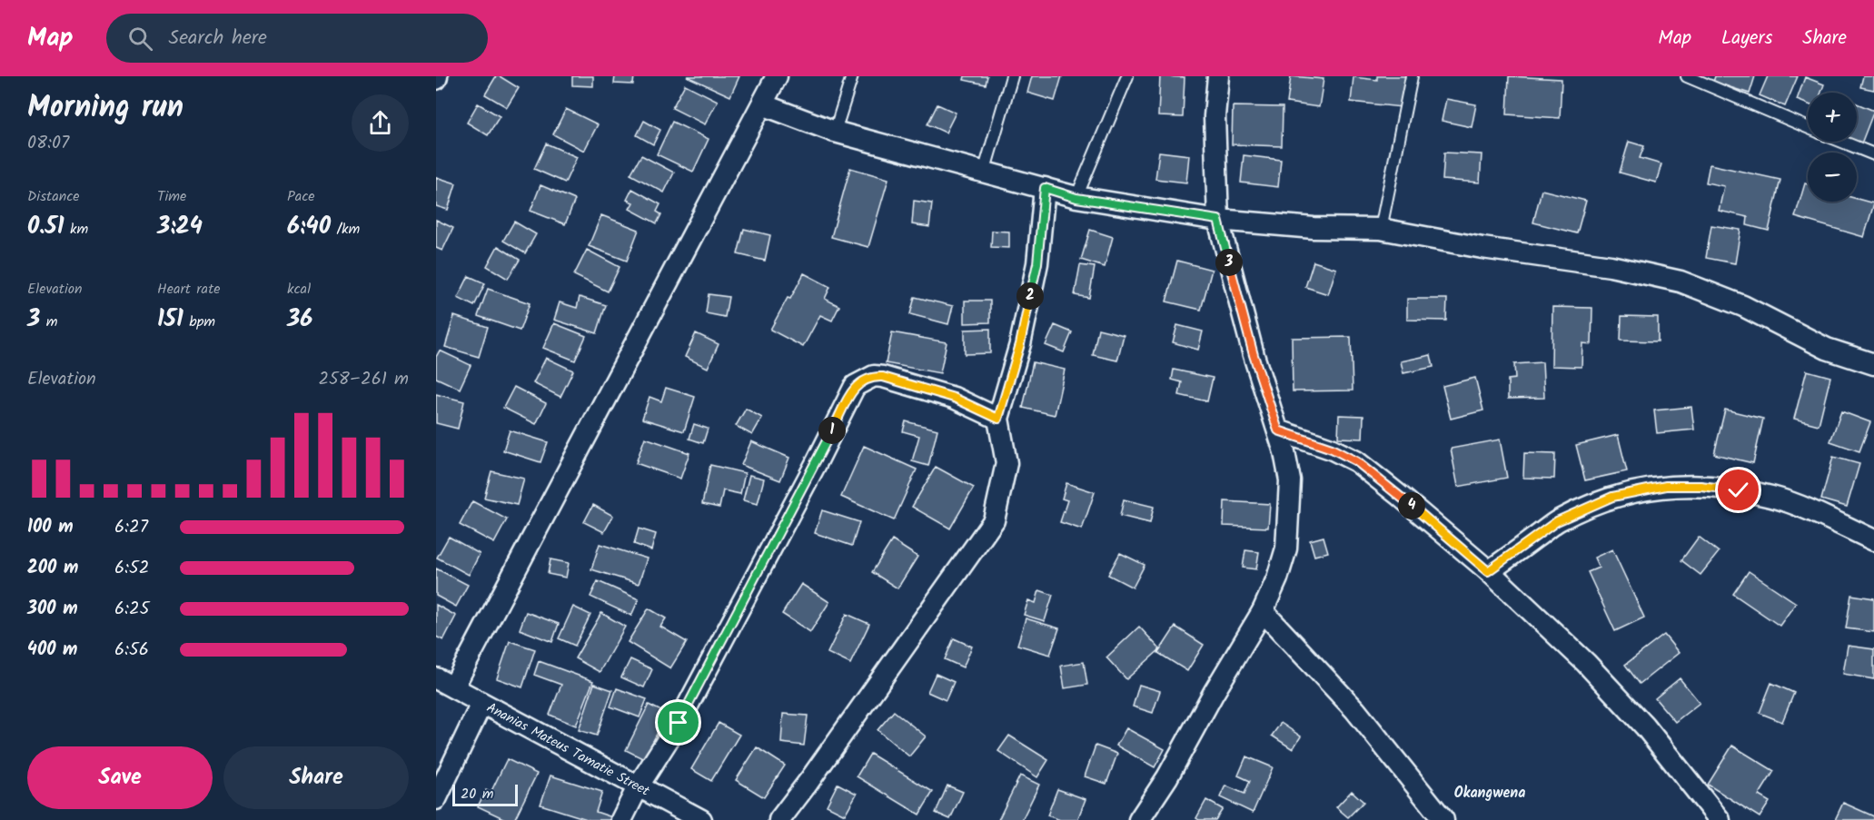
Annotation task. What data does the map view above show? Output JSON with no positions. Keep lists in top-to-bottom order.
{
  "streets": {
    "street": ["Ananias Mateus Tamatie Street"]
  },
  "districts": ["Okangwena"],
  "scale_bar": "20 m",
  "page": {
    "header": "Map",
    "search": "Search here",
    "nav": ["Map", "Layers", "Share"],
    "heading": ["Morning run", "08:07"],
    "map_buttons": ["+", "−"],
    "stats": [
      ["Distance", "0.51 km"],
      ["Time", "3:24"],
      ["Pace", "6:40 /km"],
      ["Elevation", "3 m"],
      ["Heart rate", "151 bpm"],
      ["kcal", "36"]
    ],
    "pins": [
      "3",
      "2",
      "1",
      "4"
    ],
    "chart": ["Elevation", "258–261 m"],
    "list": [
      {
        "name": "100 m",
        "note": "6:27"
      },
      {
        "name": "200 m",
        "note": "6:52"
      },
      {
        "name": "300 m",
        "note": "6:25"
      },
      {
        "name": "400 m",
        "note": "6:56"
      }
    ],
    "buttons": ["Save", "Share"],
    "scale": "20 m"
  }
}
